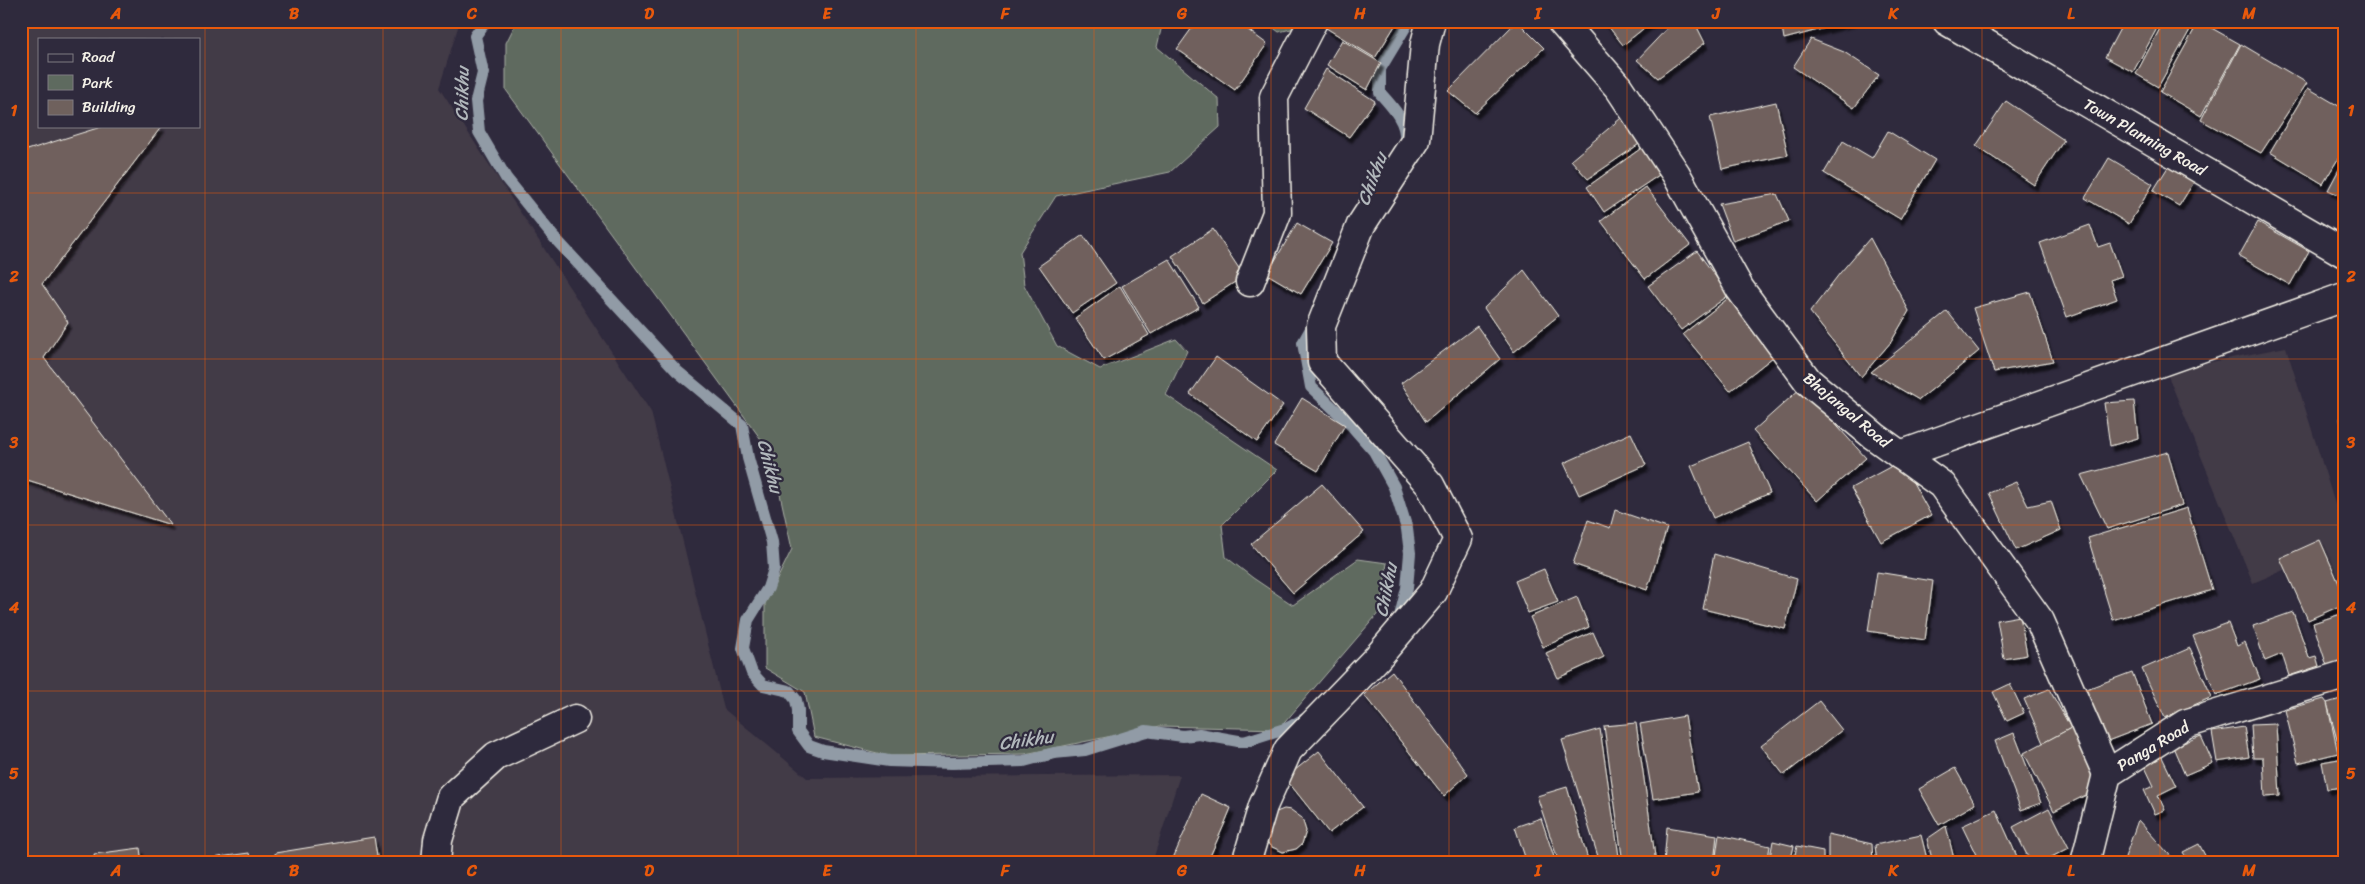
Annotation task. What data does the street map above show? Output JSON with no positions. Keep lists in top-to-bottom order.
{
  "streets": {
    "street": ["Town Planning Road", "Bhajangal Road", "Panga Road"]
  },
  "crossings": [
    ["Bhajangal Road", "Panga Road"]
  ],
  "water": ["Chikhu"],
  "legend": ["Road", "Park", "Building"],
  "grid": {
    "columns": [
      "A",
      "B",
      "C",
      "D",
      "E",
      "F",
      "G",
      "H",
      "I",
      "J",
      "K",
      "L",
      "M"
    ],
    "rows": [
      "1",
      "2",
      "3",
      "4",
      "5"
    ]
  }
}
